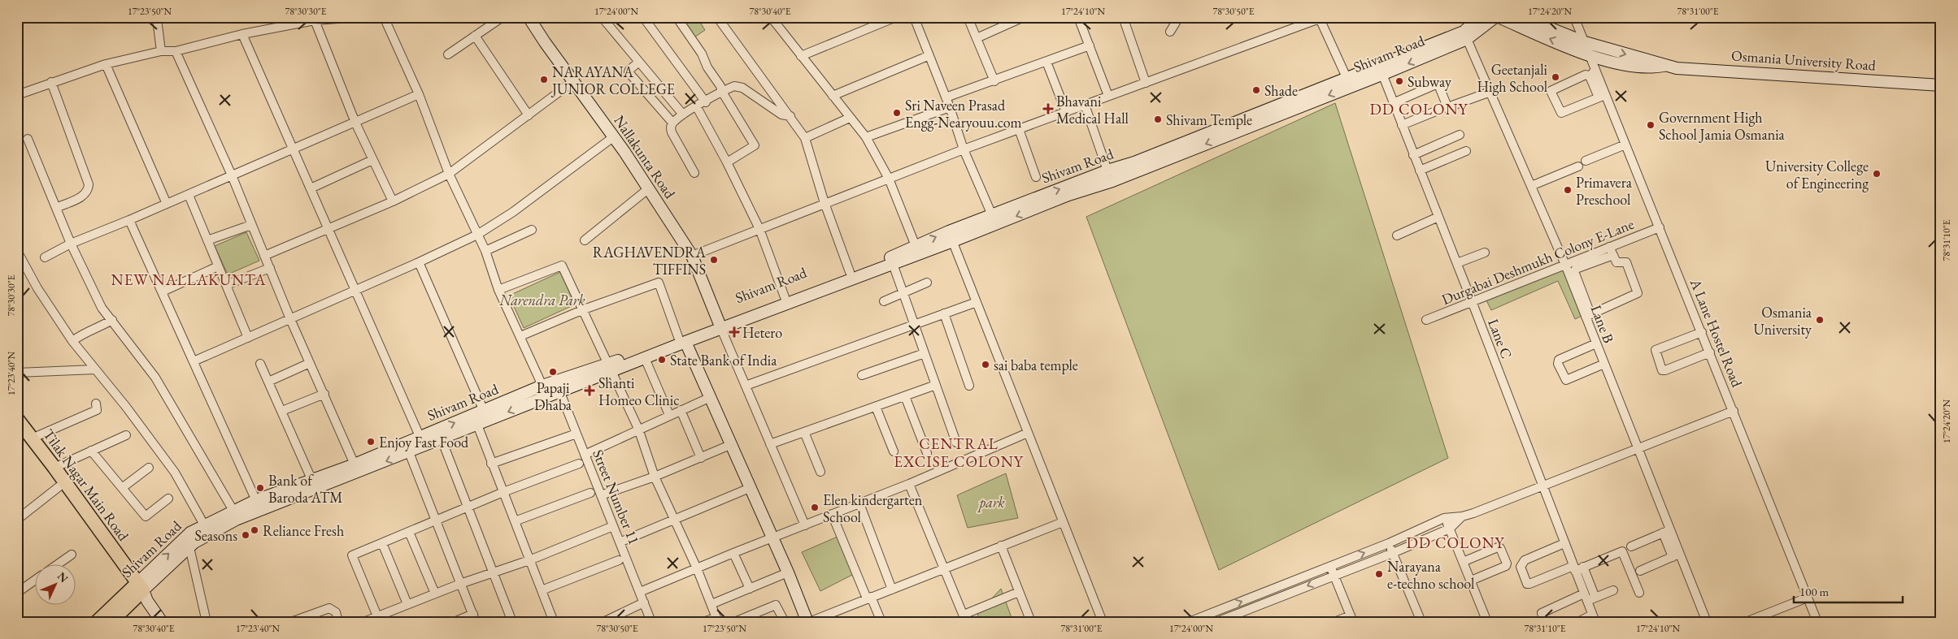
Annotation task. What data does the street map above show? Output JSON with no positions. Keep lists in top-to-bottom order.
{
  "streets": {
    "main road": [
      "Shivam Road",
      "Osmania University Road",
      "Nallakunta Road",
      "Tilak Nagar Main Road"
    ],
    "street": [
      "Durgabai Deshmukh Colony E-Lane",
      "Lane B",
      "A Lane Hostel Road",
      "Lane C",
      "Street Number 11"
    ]
  },
  "crossings": [
    ["Shivam Road", "Nallakunta Road"],
    ["Shivam Road", "Lane B"],
    ["Shivam Road", "Lane C"],
    ["Shivam Road", "Tilak Nagar Main Road"],
    ["Shivam Road", "Street Number 11"],
    ["Osmania University Road", "A Lane Hostel Road"],
    ["Durgabai Deshmukh Colony E-Lane", "Lane B"],
    ["Durgabai Deshmukh Colony E-Lane", "A Lane Hostel Road"],
    ["Durgabai Deshmukh Colony E-Lane", "Lane C"]
  ],
  "districts": [
    "DD COLONY",
    "NEW NALLAKUNTA",
    "CENTRAL EXCISE COLONY",
    "DD COLONY"
  ],
  "parks": ["Narendra Park", "park"],
  "places": {
    "other": [
      "Geetanjali High School",
      "NARAYANA JUNIOR COLLEGE",
      "Subway",
      "Shade",
      "Sri Naveen Prasad Engg-Nearyouu.com",
      "Shivam Temple",
      "Government High School Jamia Osmania",
      "University College of Engineering",
      "Primavera Preschool",
      "RAGHAVENDRA TIFFINS",
      "Osmania University",
      "State Bank of India",
      "sai baba temple",
      "Papaji Dhaba",
      "Enjoy Fast Food",
      "Bank of Baroda ATM",
      "Elen kindergarten School",
      "Reliance Fresh",
      "Seasons",
      "Narayana e-techno school"
    ],
    "health": ["Bhavani Medical Hall", "Hetero", "Shanti Homeo Clinic"]
  },
  "scale_bar": "100 m",
  "north": "top right",
  "coordinates": [
    "17°23'50\"N",
    "78°30'30\"E",
    "17°24'00\"N",
    "78°30'40\"E",
    "17°24'10\"N",
    "78°30'50\"E",
    "17°24'20\"N",
    "78°31'00\"E",
    "78°31'10\"E",
    "17°23'40\"N"
  ]
}
